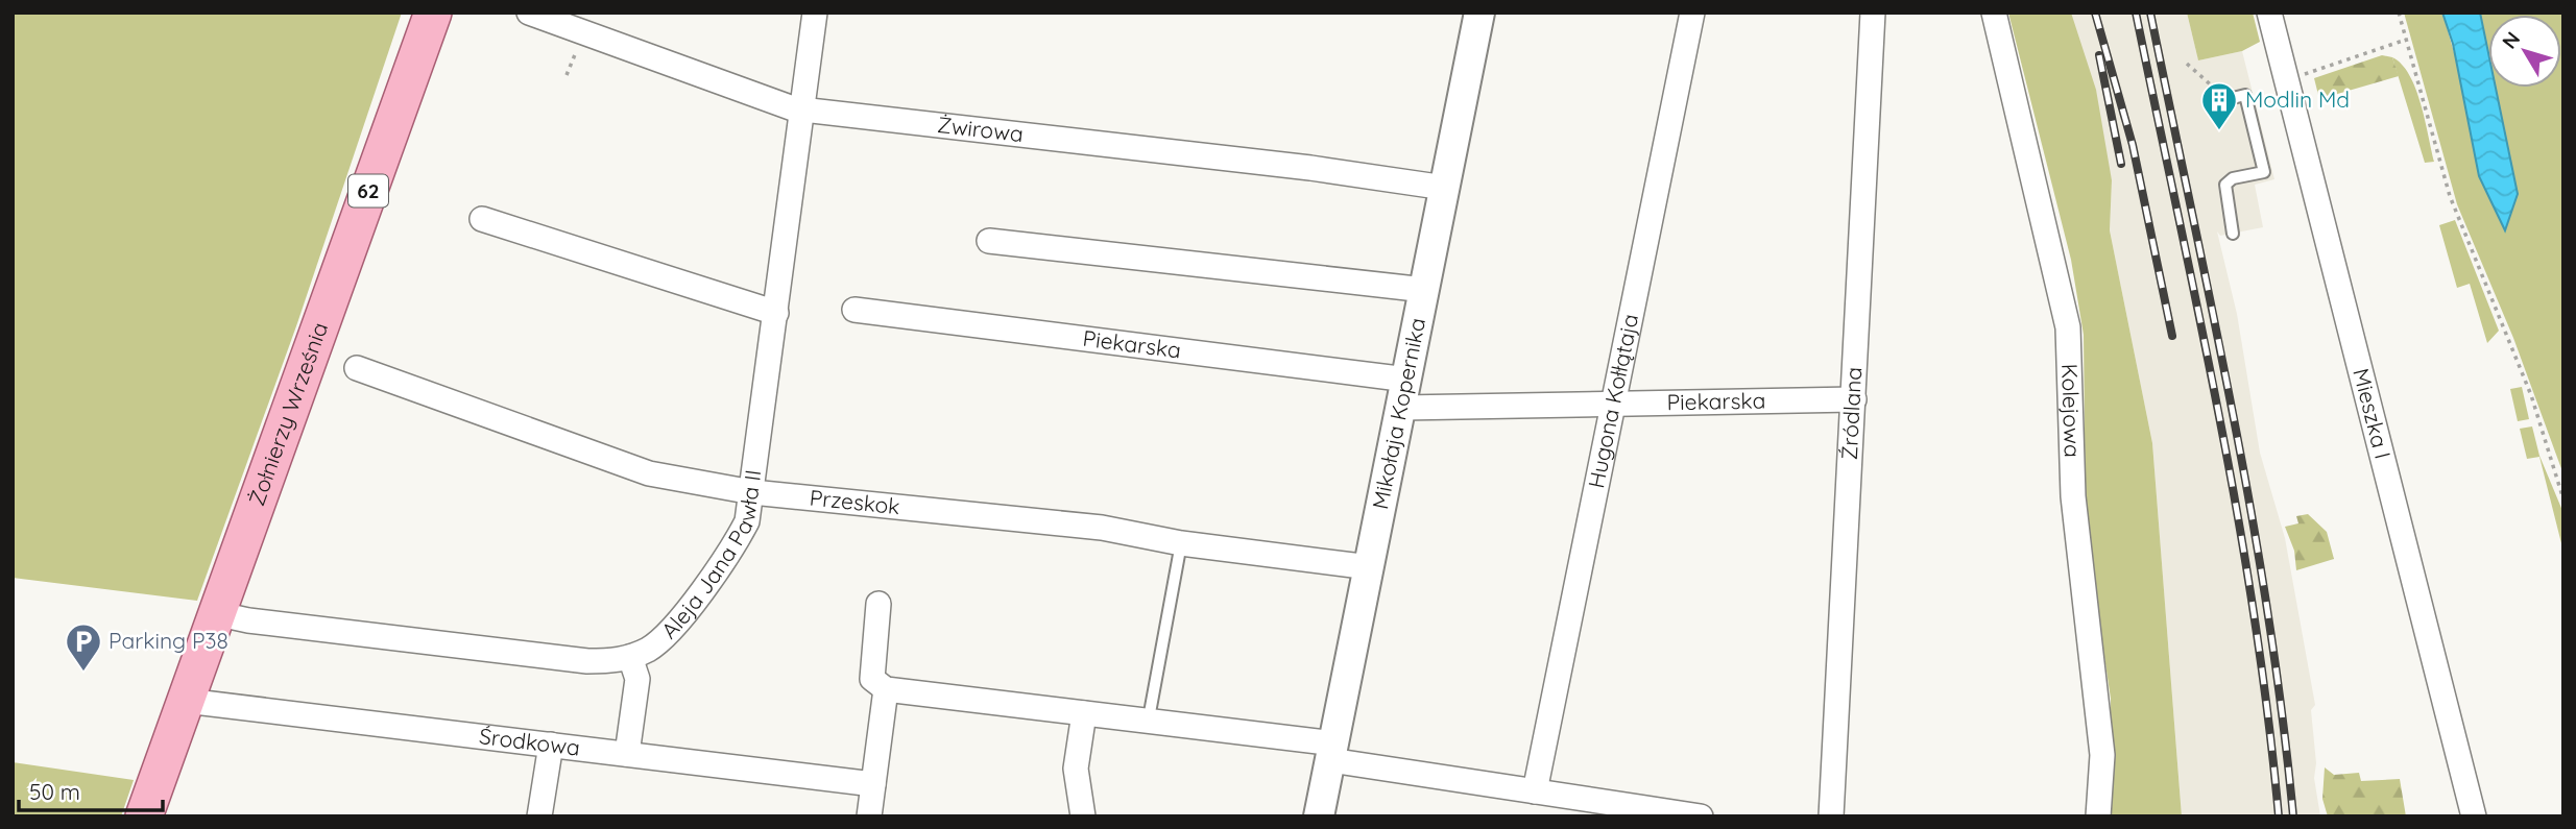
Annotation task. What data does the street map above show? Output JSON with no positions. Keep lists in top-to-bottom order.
{
  "streets": {
    "main road": ["62", "Żołnierzy Września"],
    "street": [
      "Żwirowa",
      "Piekarska",
      "Hugona Kołłątaja",
      "Kolejowa",
      "Mieszka I",
      "Mikołaja Kopernika",
      "Źródlana",
      "Przeskok",
      "Aleja Jana Pawła II",
      "Środkowa"
    ]
  },
  "crossings": [
    ["Żwirowa", "Mikołaja Kopernika"],
    ["Żwirowa", "Aleja Jana Pawła II"],
    ["Piekarska", "Hugona Kołłątaja"],
    ["Piekarska", "Mikołaja Kopernika"],
    ["Piekarska", "Źródlana"],
    ["Żołnierzy Września", "Aleja Jana Pawła II"],
    ["Żołnierzy Września", "Środkowa"],
    ["Mikołaja Kopernika", "Przeskok"],
    ["Przeskok", "Aleja Jana Pawła II"]
  ],
  "places": {
    "building": ["Modlin Md"],
    "parking": ["Parking P38"]
  },
  "scale_bar": "50 m",
  "north": "top left"
}
